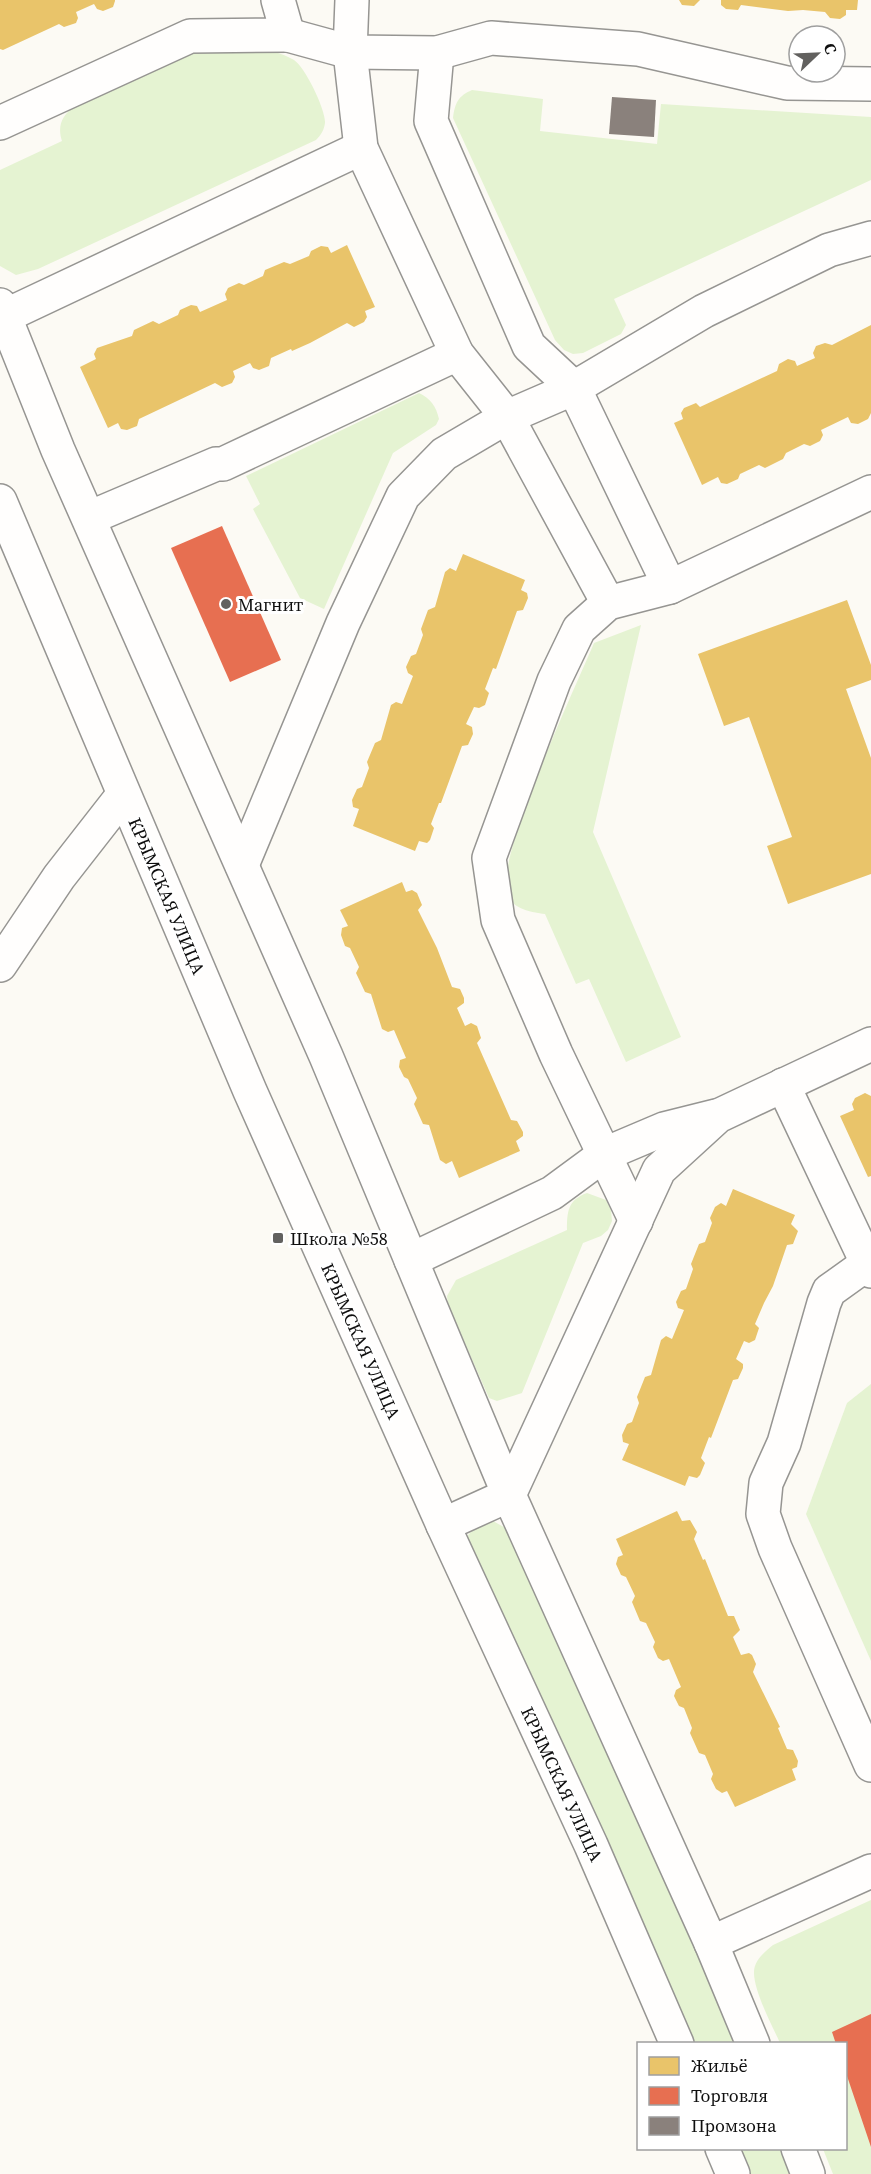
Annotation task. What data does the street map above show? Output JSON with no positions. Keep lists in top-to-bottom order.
{
  "streets": {
    "street": ["КРЫМСКАЯ УЛИЦА"]
  },
  "places": {
    "other": ["Магнит"],
    "transit": ["Школа №58"]
  },
  "legend": ["Жильё", "Торговля", "Промзона"],
  "north": "top right"
}
